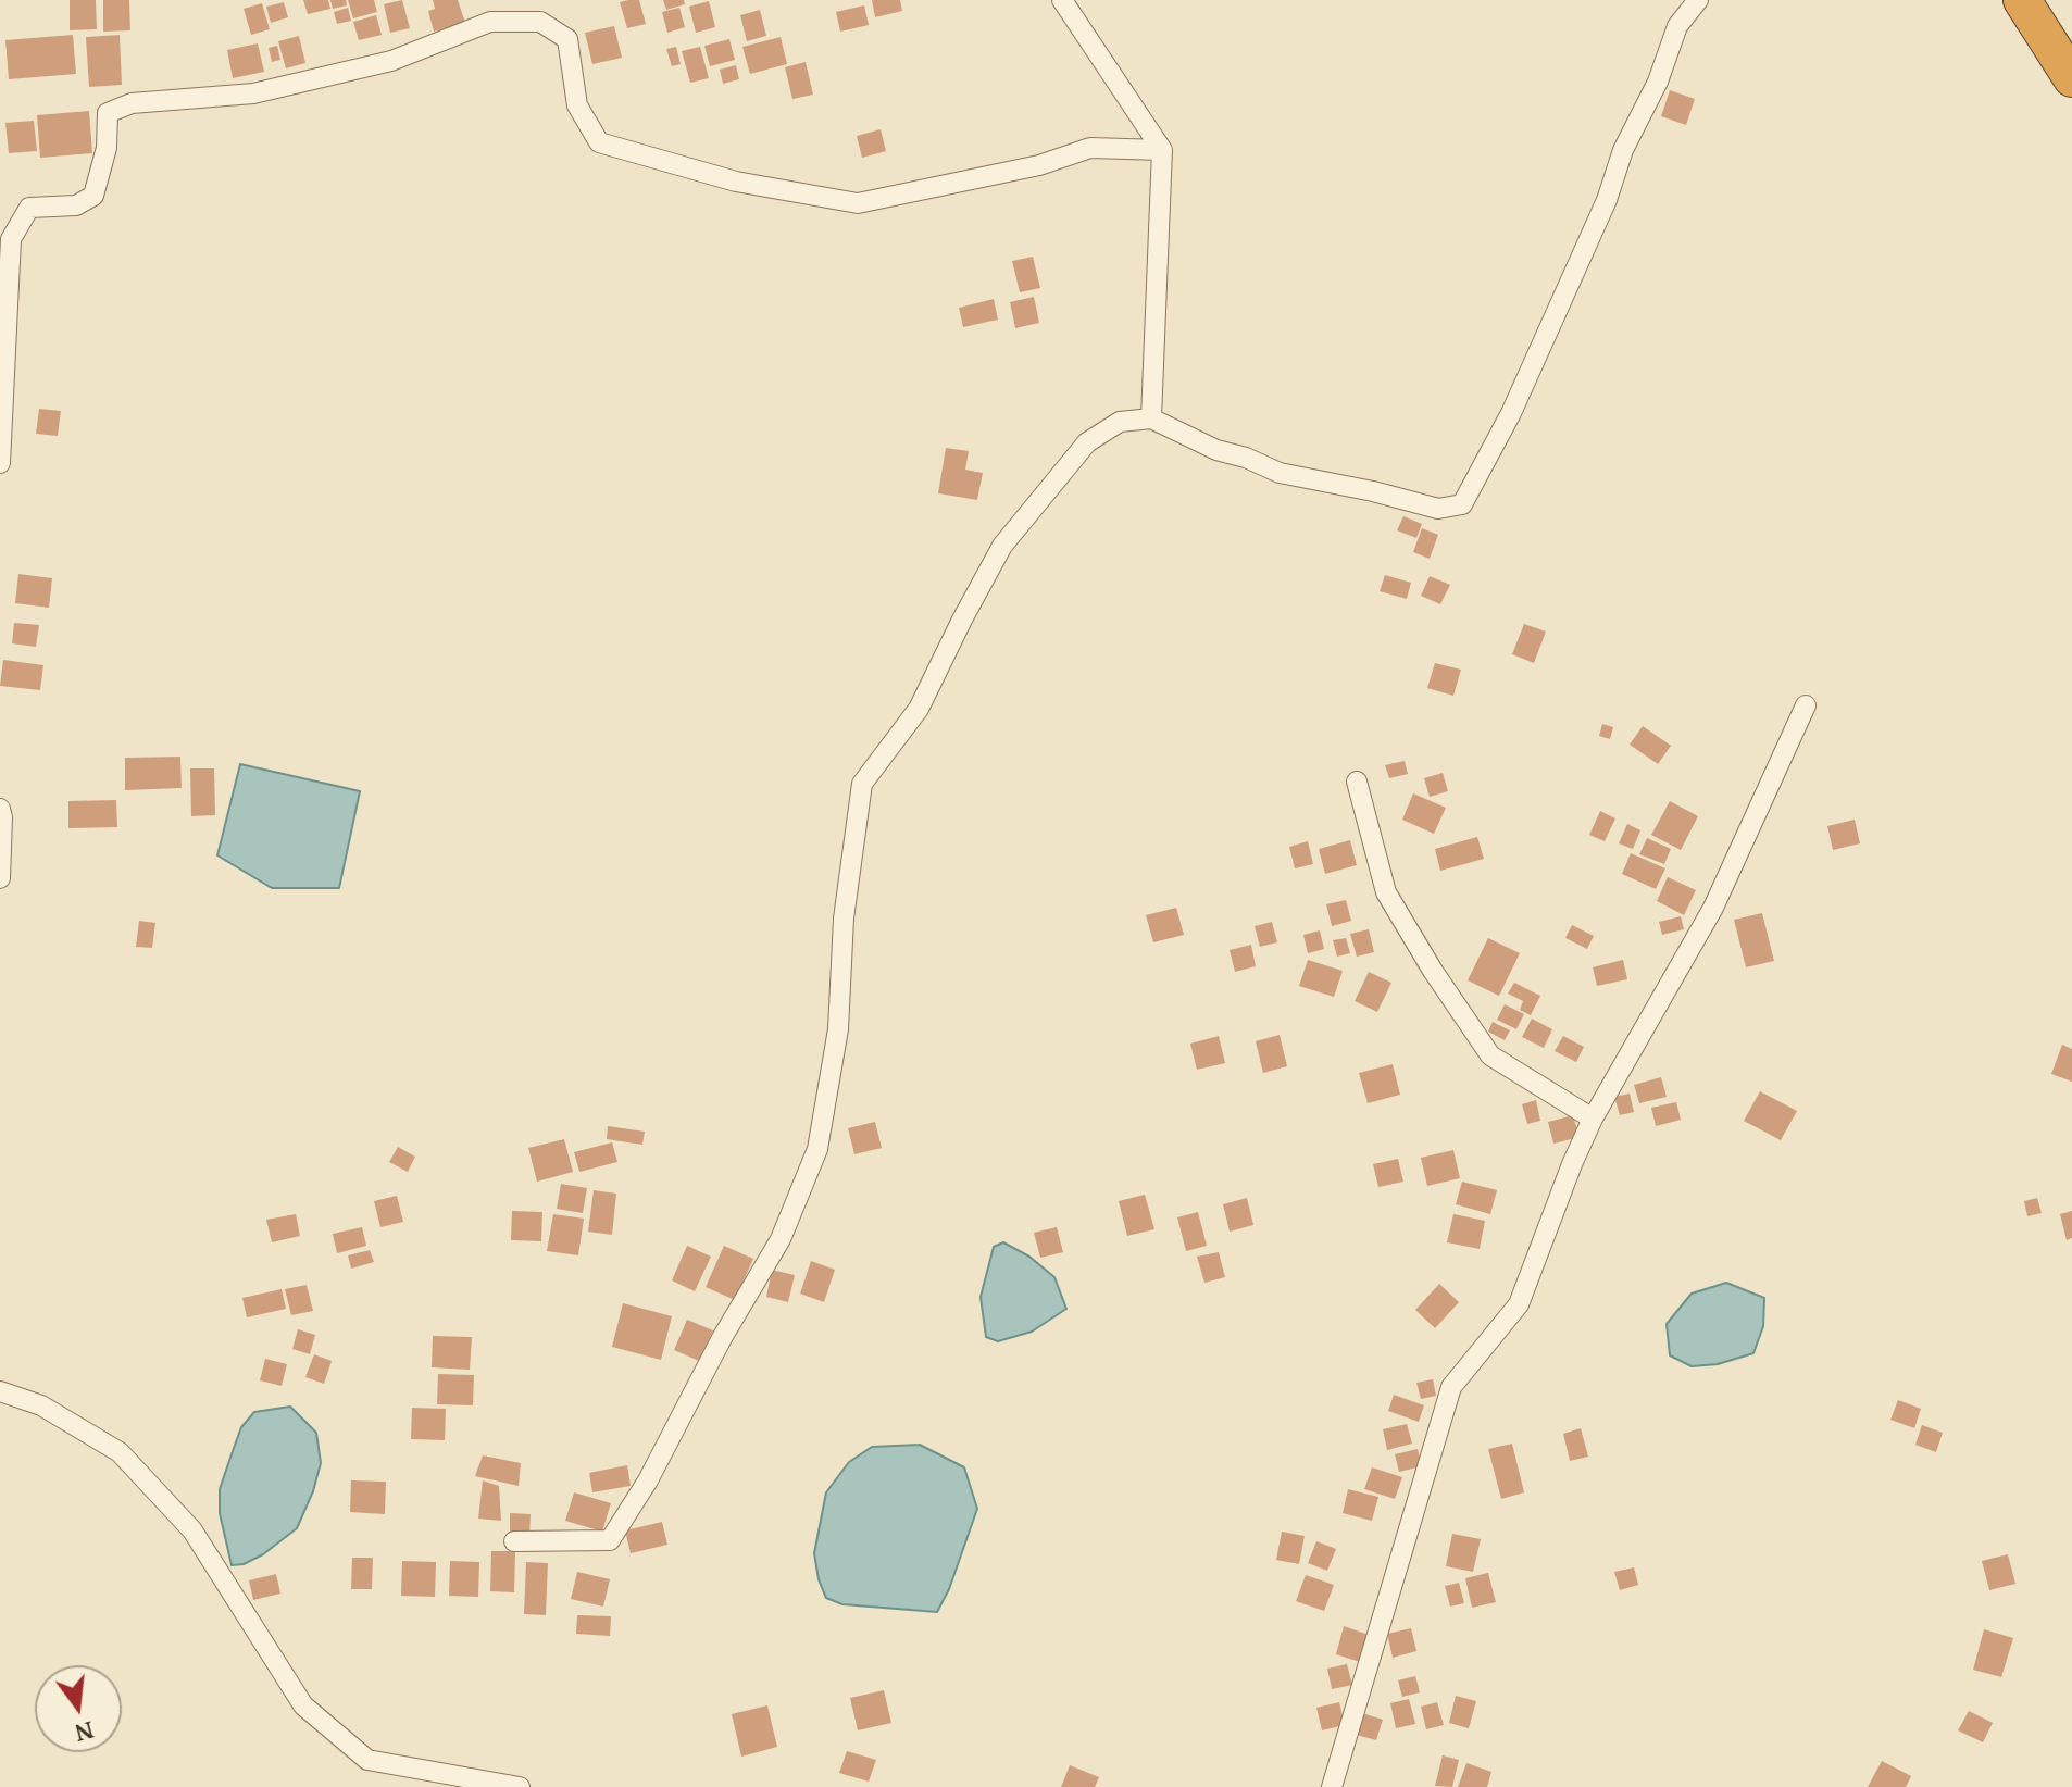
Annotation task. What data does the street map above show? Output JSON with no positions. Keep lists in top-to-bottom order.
{
  "north": "bottom"
}
